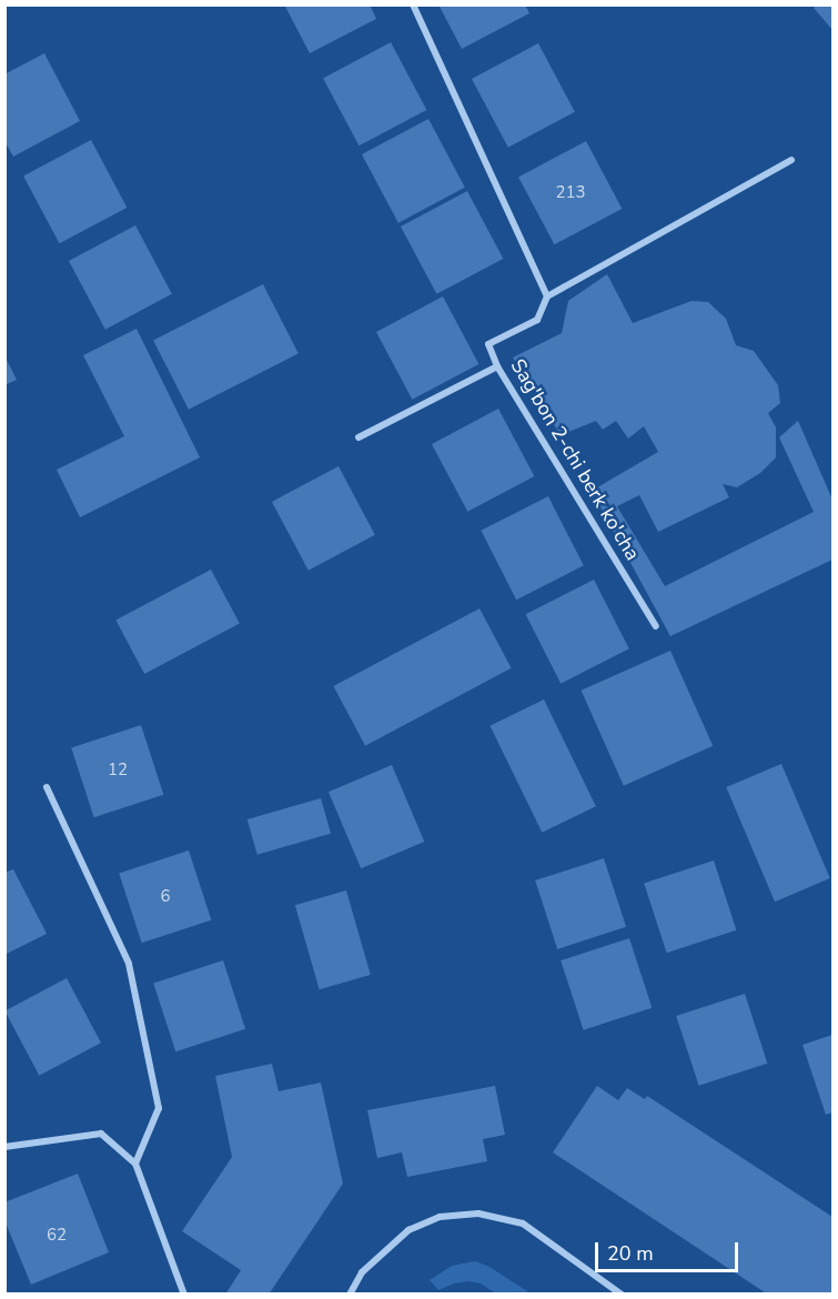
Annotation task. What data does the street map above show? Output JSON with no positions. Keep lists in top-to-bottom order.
{
  "streets": {
    "street": ["Sag'bon 2-chi berk ko'cha"]
  },
  "house_numbers": [
    "213",
    "12",
    "6",
    "62"
  ],
  "scale_bar": "20 m"
}
